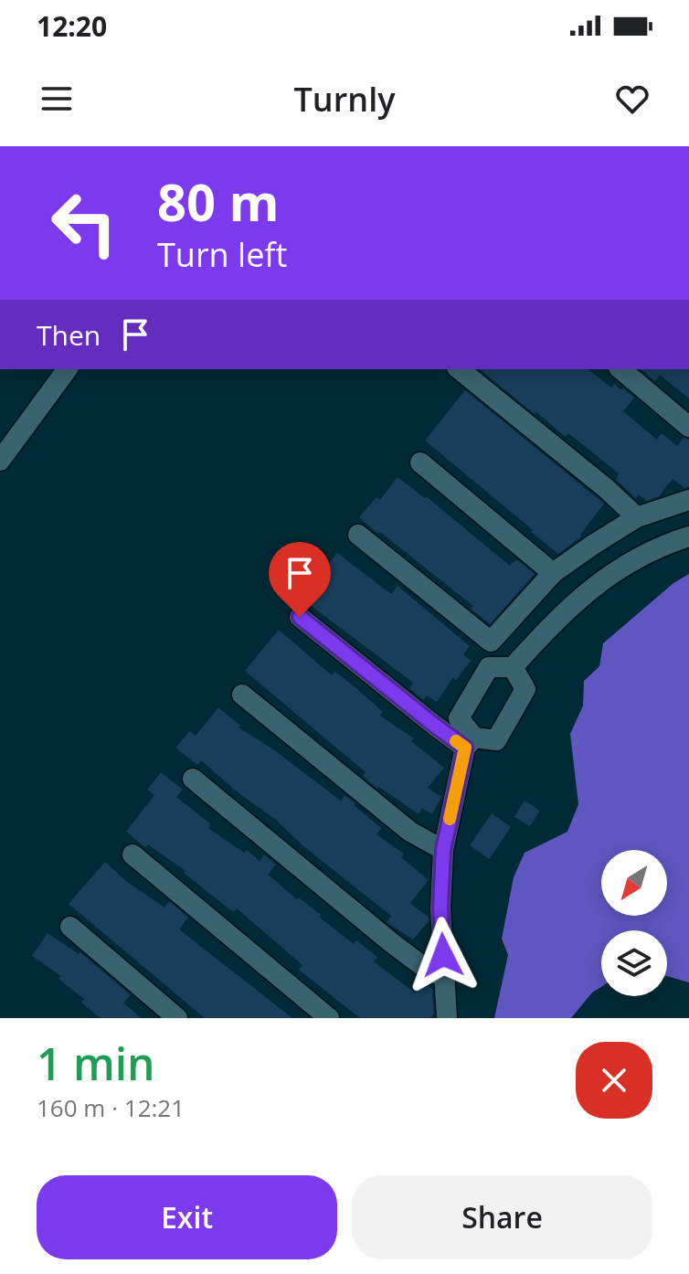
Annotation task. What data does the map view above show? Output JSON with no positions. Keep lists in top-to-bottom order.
{
  "north": "bottom left",
  "page": {
    "status": "12:20",
    "header": "Turnly",
    "turn": ["80 m", "Turn left"],
    "then": "Then",
    "heading": ["1 min", "160 m · 12:21"],
    "buttons": ["Exit", "Share"]
  }
}
